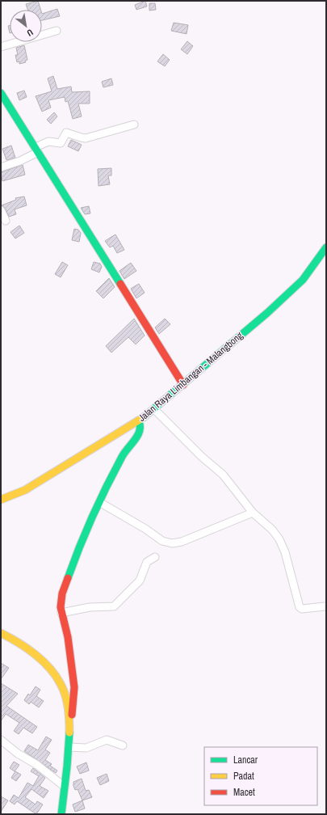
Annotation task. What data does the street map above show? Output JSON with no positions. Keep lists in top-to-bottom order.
{
  "streets": {
    "main road": ["Jalan Raya Limbangan - Malangbong"]
  },
  "legend": ["Lancar", "Padat", "Macet"],
  "north": "bottom right"
}
